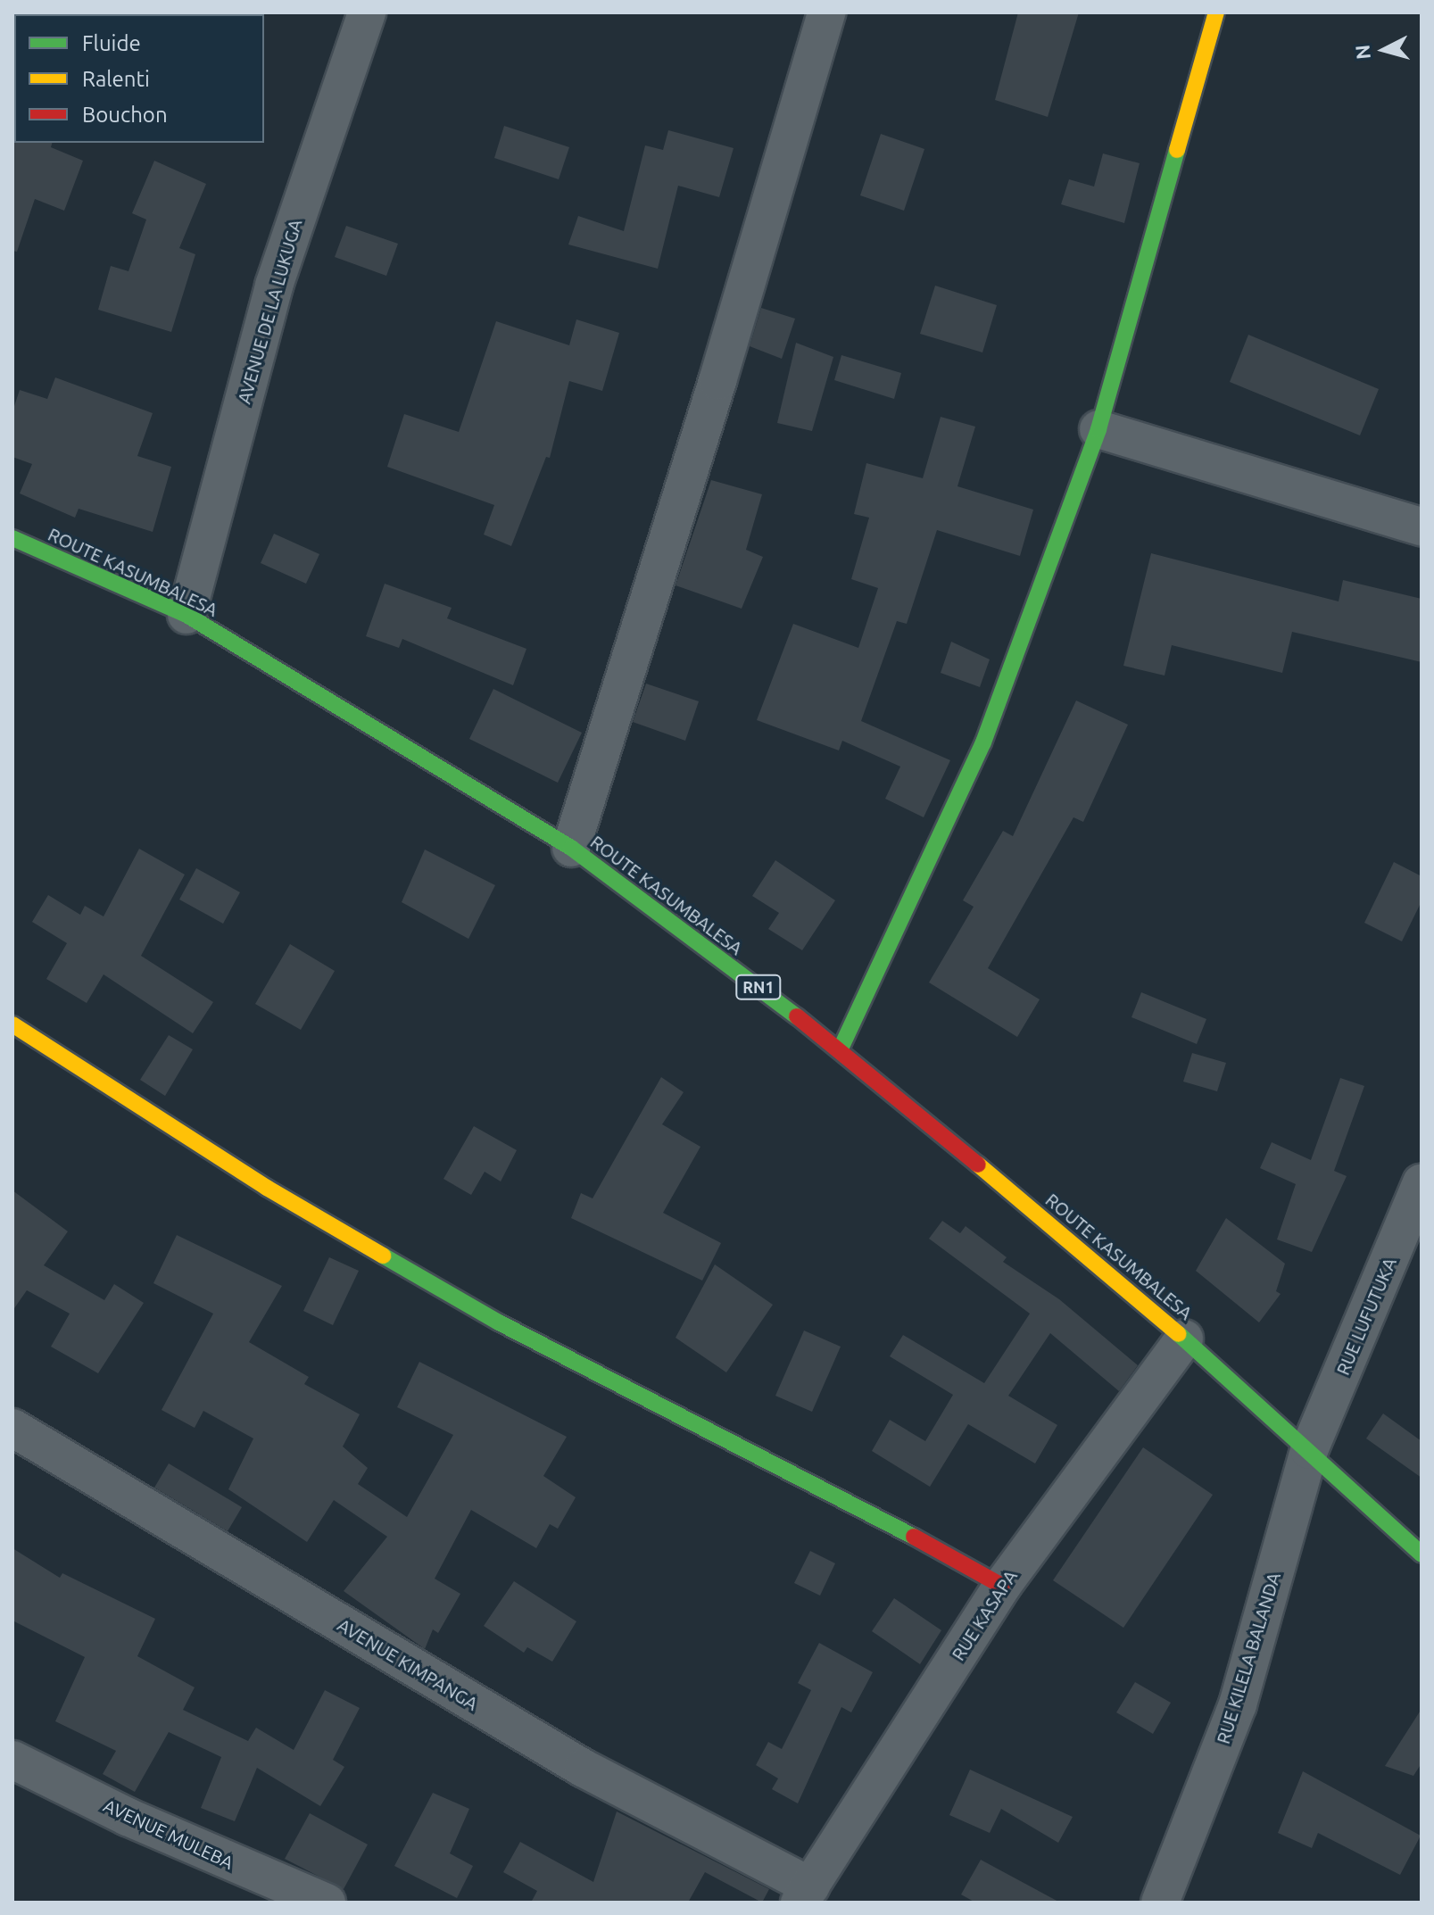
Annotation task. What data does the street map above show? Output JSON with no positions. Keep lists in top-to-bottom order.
{
  "streets": {
    "main road": ["ROUTE KASUMBALESA", "RN1"],
    "street": [
      "AVENUE DE LA LUKUGA",
      "RUE LUFUTUKA",
      "RUE KASAPA",
      "RUE KILELA BALANDA",
      "AVENUE KIMPANGA",
      "AVENUE MULEBA"
    ]
  },
  "crossings": [
    ["AVENUE DE LA LUKUGA", "ROUTE KASUMBALESA"],
    ["ROUTE KASUMBALESA", "RUE LUFUTUKA"],
    ["ROUTE KASUMBALESA", "RUE KASAPA"],
    ["ROUTE KASUMBALESA", "RUE KILELA BALANDA"],
    ["RUE LUFUTUKA", "RUE KILELA BALANDA"],
    ["RUE KASAPA", "AVENUE KIMPANGA"]
  ],
  "legend": ["Fluide", "Ralenti", "Bouchon"],
  "north": "left"
}
